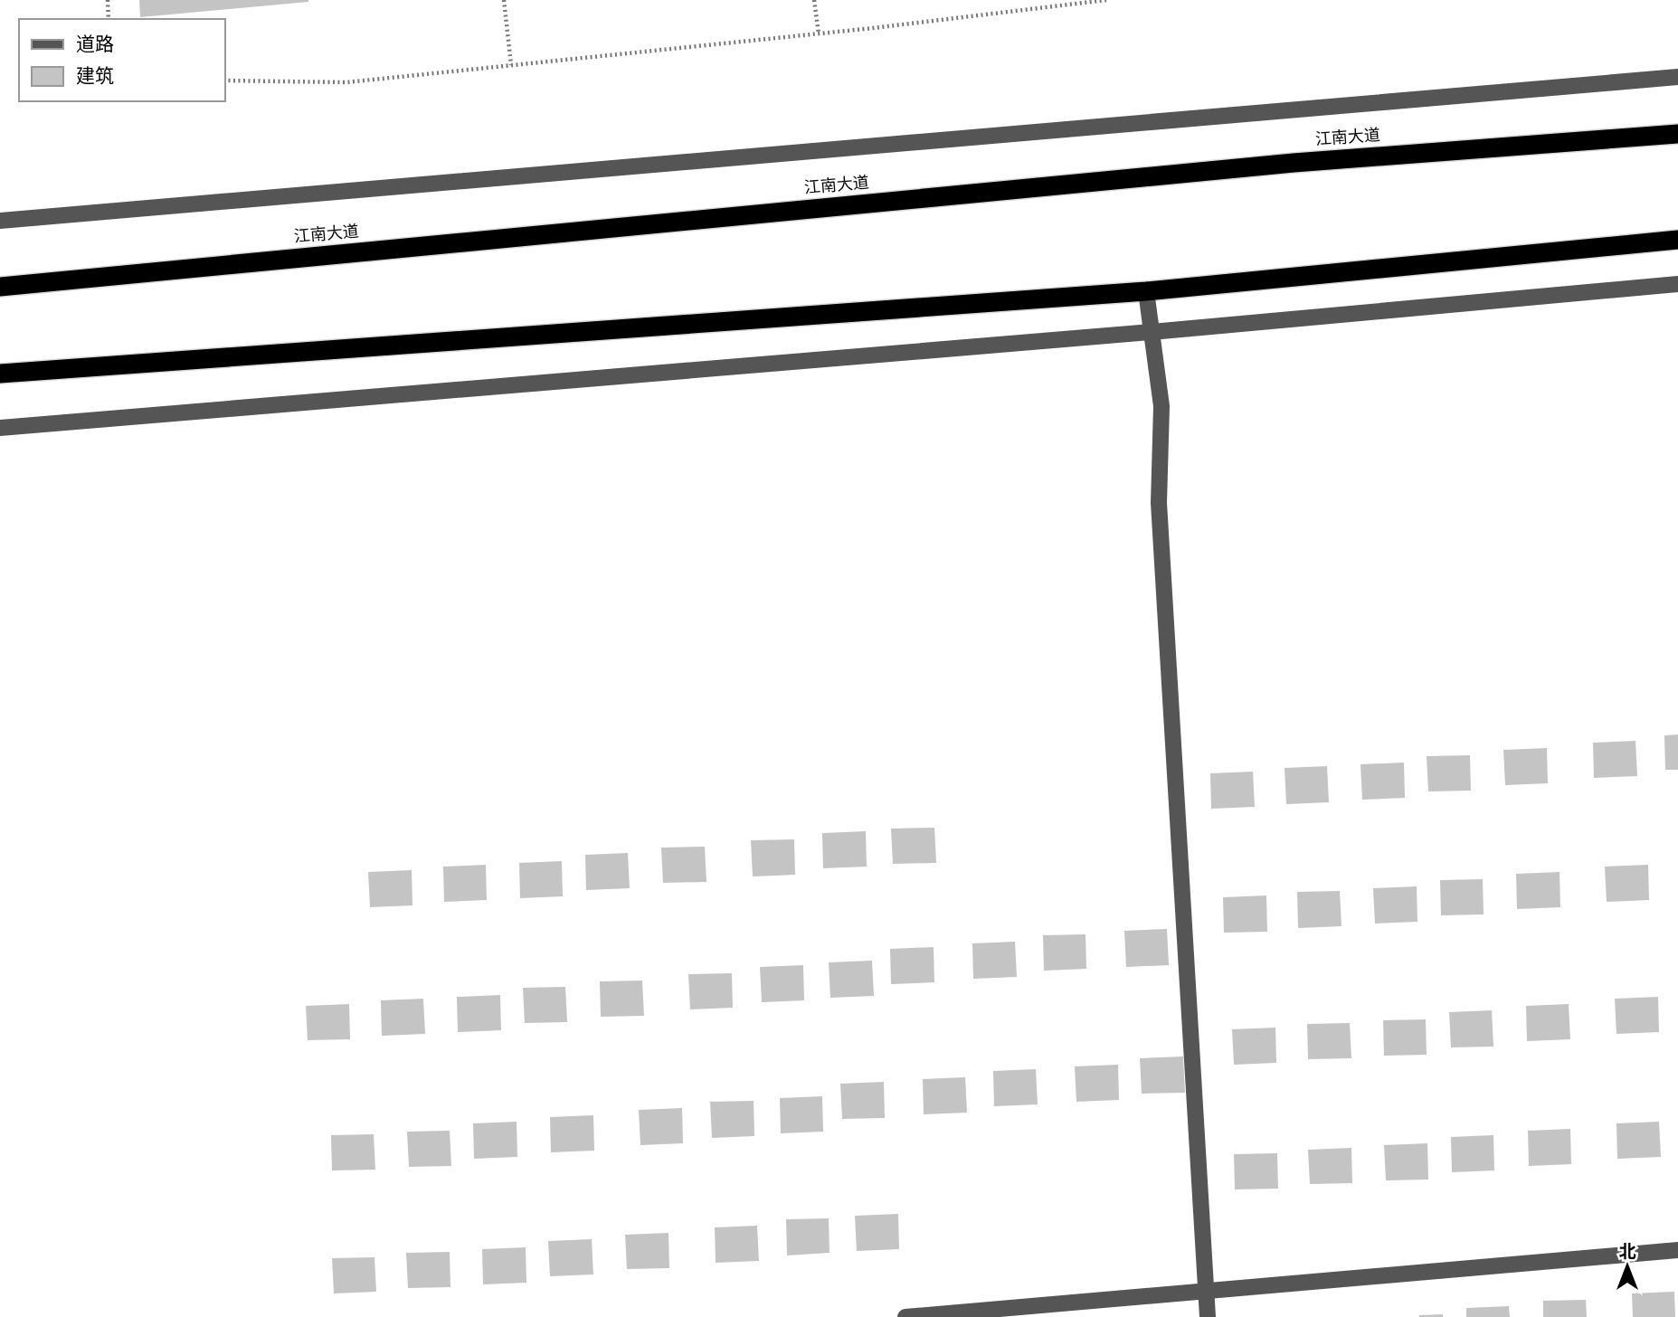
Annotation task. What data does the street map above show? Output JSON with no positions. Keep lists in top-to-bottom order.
{
  "streets": {
    "highway": ["江南大道"]
  },
  "legend": ["道路", "建筑"],
  "north": "top"
}
